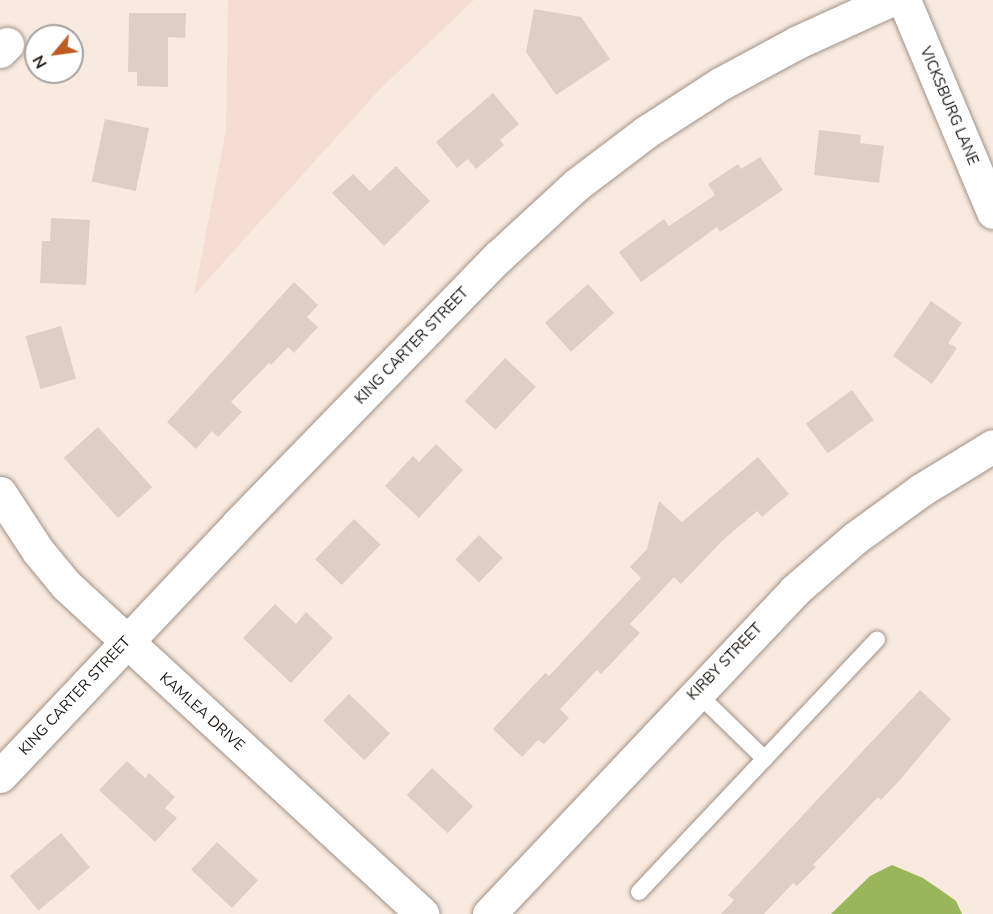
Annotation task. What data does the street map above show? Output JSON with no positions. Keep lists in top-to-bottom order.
{
  "streets": {
    "street": [
      "VICKSBURG LANE",
      "KING CARTER STREET",
      "KIRBY STREET",
      "KAMLEA DRIVE"
    ]
  },
  "crossings": [
    ["KING CARTER STREET", "KAMLEA DRIVE"]
  ],
  "north": "bottom left"
}
